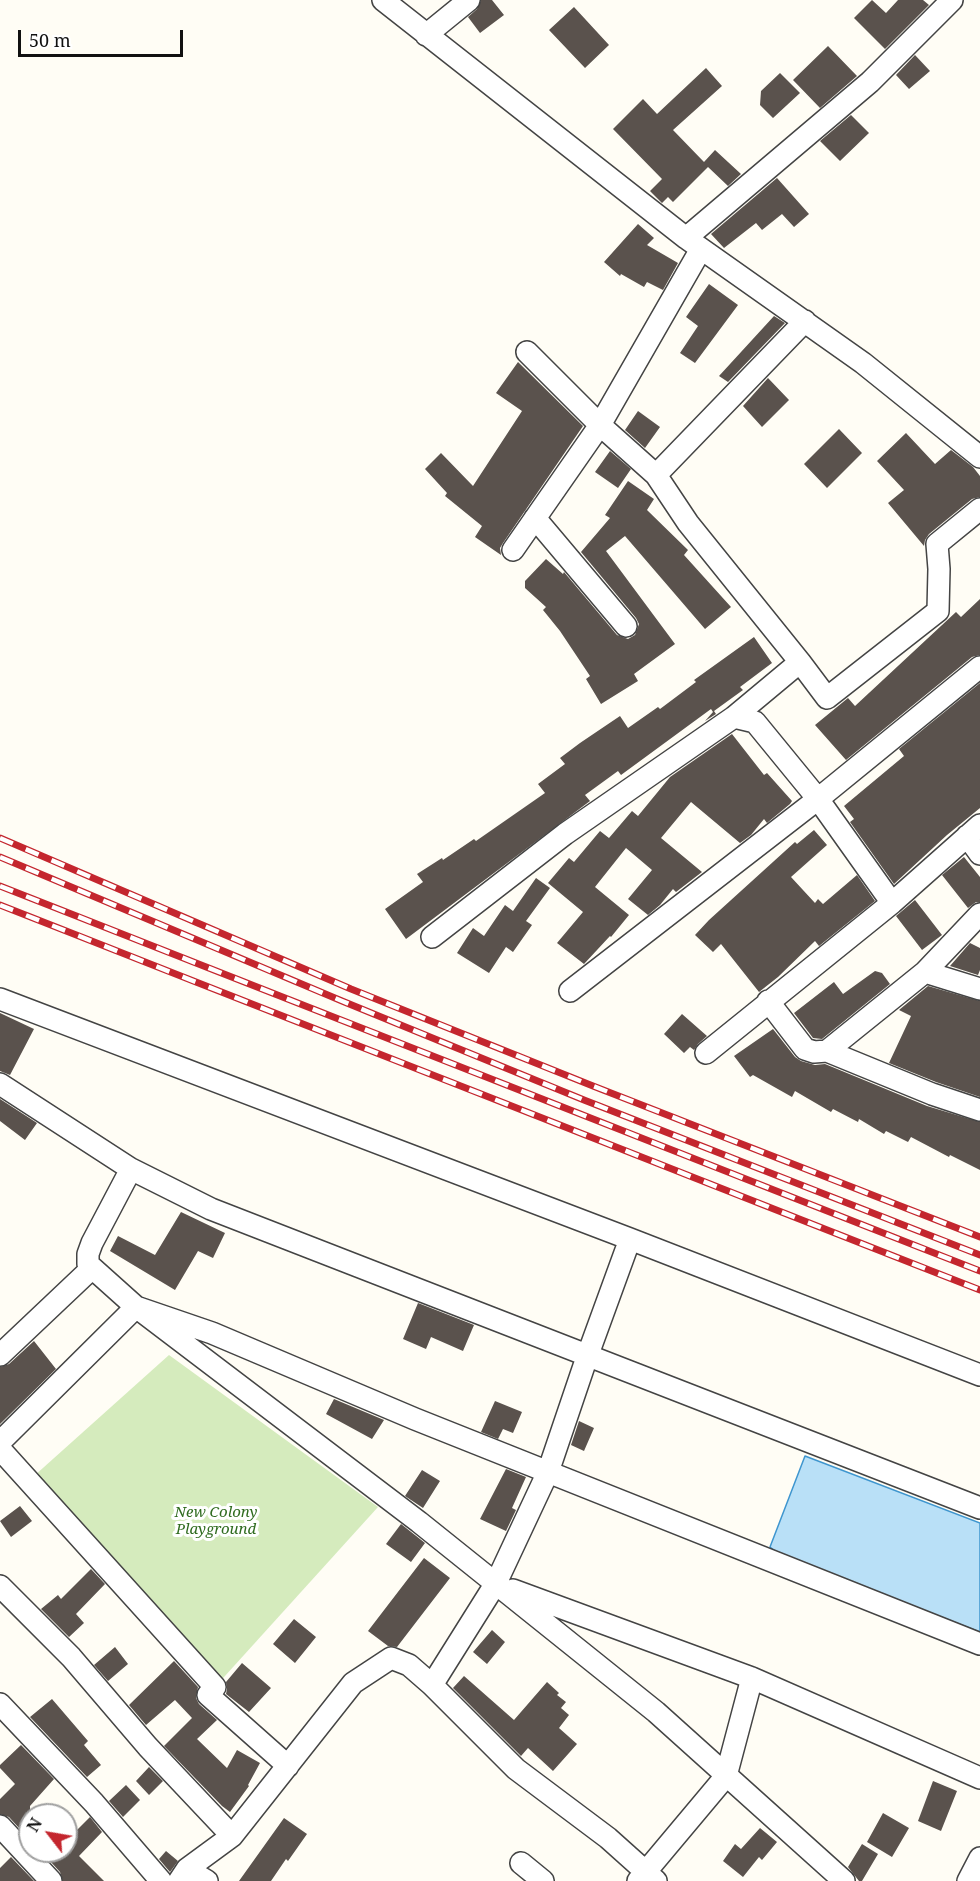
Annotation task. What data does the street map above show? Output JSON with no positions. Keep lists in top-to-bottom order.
{
  "parks": ["New Colony Playground"],
  "scale_bar": "50 m",
  "north": "top left"
}
